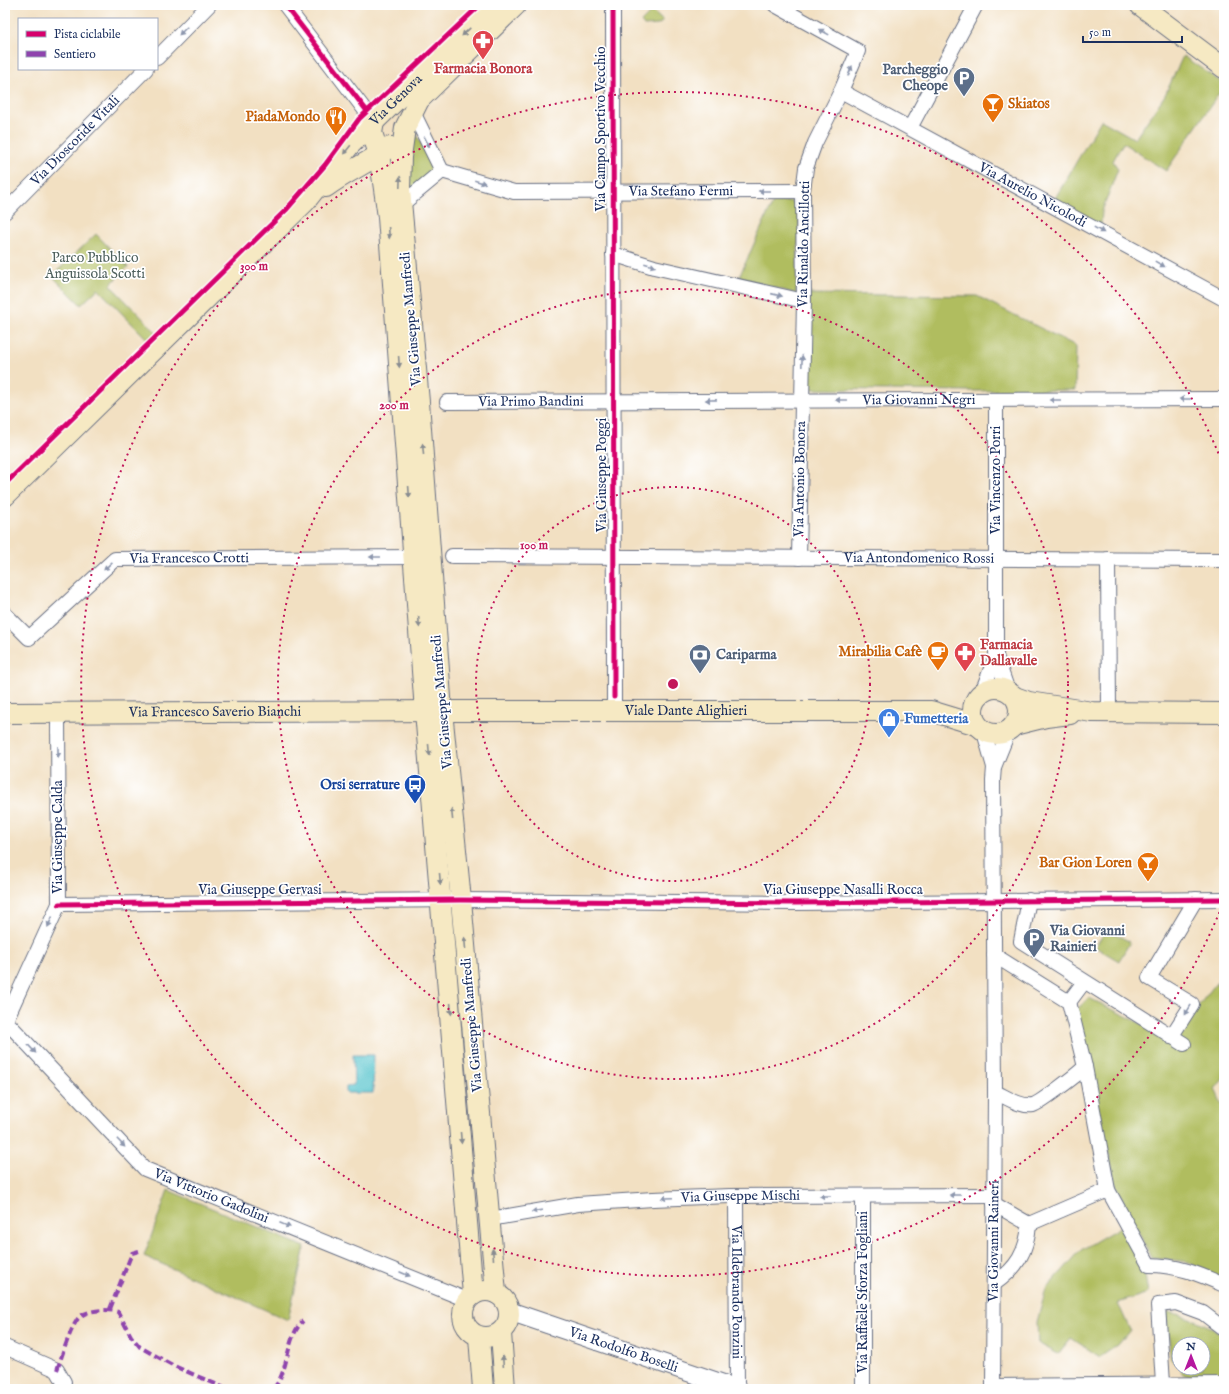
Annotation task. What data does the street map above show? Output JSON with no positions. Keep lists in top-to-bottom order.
{
  "streets": {
    "main road": [
      "Via Genova",
      "Via Giuseppe Manfredi",
      "Via Francesco Saverio Bianchi",
      "Viale Dante Alighieri"
    ],
    "street": [
      "Via Campo Sportivo Vecchio",
      "Via Dioscoride Vitali",
      "Via Stefano Fermi",
      "Via Aurelio Nicolodi",
      "Via Rinaldo Ancillotti",
      "Via Giovanni Negri",
      "Via Primo Bandini",
      "Via Giuseppe Poggi",
      "Via Antonio Bonora",
      "Via Vincenzo Porri",
      "Via Francesco Crotti",
      "Via Antondomenico Rossi",
      "Via Giuseppe Calda",
      "Via Giuseppe Gervasi",
      "Via Giuseppe Nasalli Rocca",
      "Via Vittorio Gadolini",
      "Via Giuseppe Mischi",
      "Via Giovanni Raineri",
      "Via Ildebrando Ponzini",
      "Via Raffaele Sforza Fogliani",
      "Via Rodolfo Boselli"
    ]
  },
  "crossings": [
    ["Via Genova", "Via Giuseppe Manfredi"],
    ["Via Campo Sportivo Vecchio", "Via Stefano Fermi"],
    ["Via Campo Sportivo Vecchio", "Via Giuseppe Poggi"],
    ["Via Stefano Fermi", "Via Rinaldo Ancillotti"],
    ["Via Aurelio Nicolodi", "Via Rinaldo Ancillotti"],
    ["Via Rinaldo Ancillotti", "Via Giovanni Negri"],
    ["Via Rinaldo Ancillotti", "Via Antonio Bonora"],
    ["Via Giuseppe Manfredi", "Via Francesco Crotti"],
    ["Via Giuseppe Manfredi", "Via Francesco Saverio Bianchi"],
    ["Via Giuseppe Manfredi", "Viale Dante Alighieri"],
    ["Via Giuseppe Manfredi", "Via Giuseppe Gervasi"],
    ["Via Giuseppe Manfredi", "Via Giuseppe Nasalli Rocca"],
    ["Via Giuseppe Manfredi", "Via Vittorio Gadolini"],
    ["Via Giuseppe Manfredi", "Via Giuseppe Mischi"],
    ["Via Giuseppe Manfredi", "Via Rodolfo Boselli"],
    ["Via Giovanni Negri", "Via Primo Bandini"],
    ["Via Giovanni Negri", "Via Giuseppe Poggi"],
    ["Via Giovanni Negri", "Via Antonio Bonora"],
    ["Via Giovanni Negri", "Via Vincenzo Porri"],
    ["Via Primo Bandini", "Via Giuseppe Poggi"],
    ["Via Giuseppe Poggi", "Via Antondomenico Rossi"],
    ["Via Giuseppe Poggi", "Viale Dante Alighieri"],
    ["Via Antonio Bonora", "Via Antondomenico Rossi"],
    ["Via Vincenzo Porri", "Via Antondomenico Rossi"],
    ["Via Vincenzo Porri", "Viale Dante Alighieri"],
    ["Via Francesco Saverio Bianchi", "Viale Dante Alighieri"],
    ["Via Francesco Saverio Bianchi", "Via Giuseppe Calda"],
    ["Via Giuseppe Calda", "Via Giuseppe Gervasi"],
    ["Via Giuseppe Calda", "Via Vittorio Gadolini"],
    ["Via Giuseppe Gervasi", "Via Giuseppe Nasalli Rocca"],
    ["Via Giuseppe Nasalli Rocca", "Via Giovanni Raineri"],
    ["Via Vittorio Gadolini", "Via Rodolfo Boselli"],
    ["Via Giuseppe Mischi", "Via Giovanni Raineri"],
    ["Via Giuseppe Mischi", "Via Ildebrando Ponzini"],
    ["Via Giuseppe Mischi", "Via Raffaele Sforza Fogliani"],
    ["Via Ildebrando Ponzini", "Via Rodolfo Boselli"]
  ],
  "one_way": [
    "Via Aurelio Nicolodi",
    "Via Rinaldo Ancillotti",
    "Via Giovanni Negri",
    "Via Francesco Crotti",
    "Via Giuseppe Calda",
    "Via Vittorio Gadolini",
    "Via Giuseppe Mischi"
  ],
  "parks": ["Parco Pubblico Anguissola Scotti"],
  "places": {
    "pharmacy": ["Farmacia Bonora", "Farmacia Dallavalle"],
    "parking": ["Parcheggio Cheope", "Via Giovanni Rainieri"],
    "bar": ["Skiatos", "Bar Gion Loren"],
    "restaurant": ["PiadaMondo"],
    "cafe": ["Mirabilia Cafè"],
    "bank": ["Cariparma"],
    "shop": ["Fumetteria"],
    "bus stop": ["Orsi serrature"]
  },
  "legend": ["Pista ciclabile", "Sentiero"],
  "scale_bar": "50 m",
  "north": "top",
  "rings": ["300 m", "200 m", "100 m"]
}
